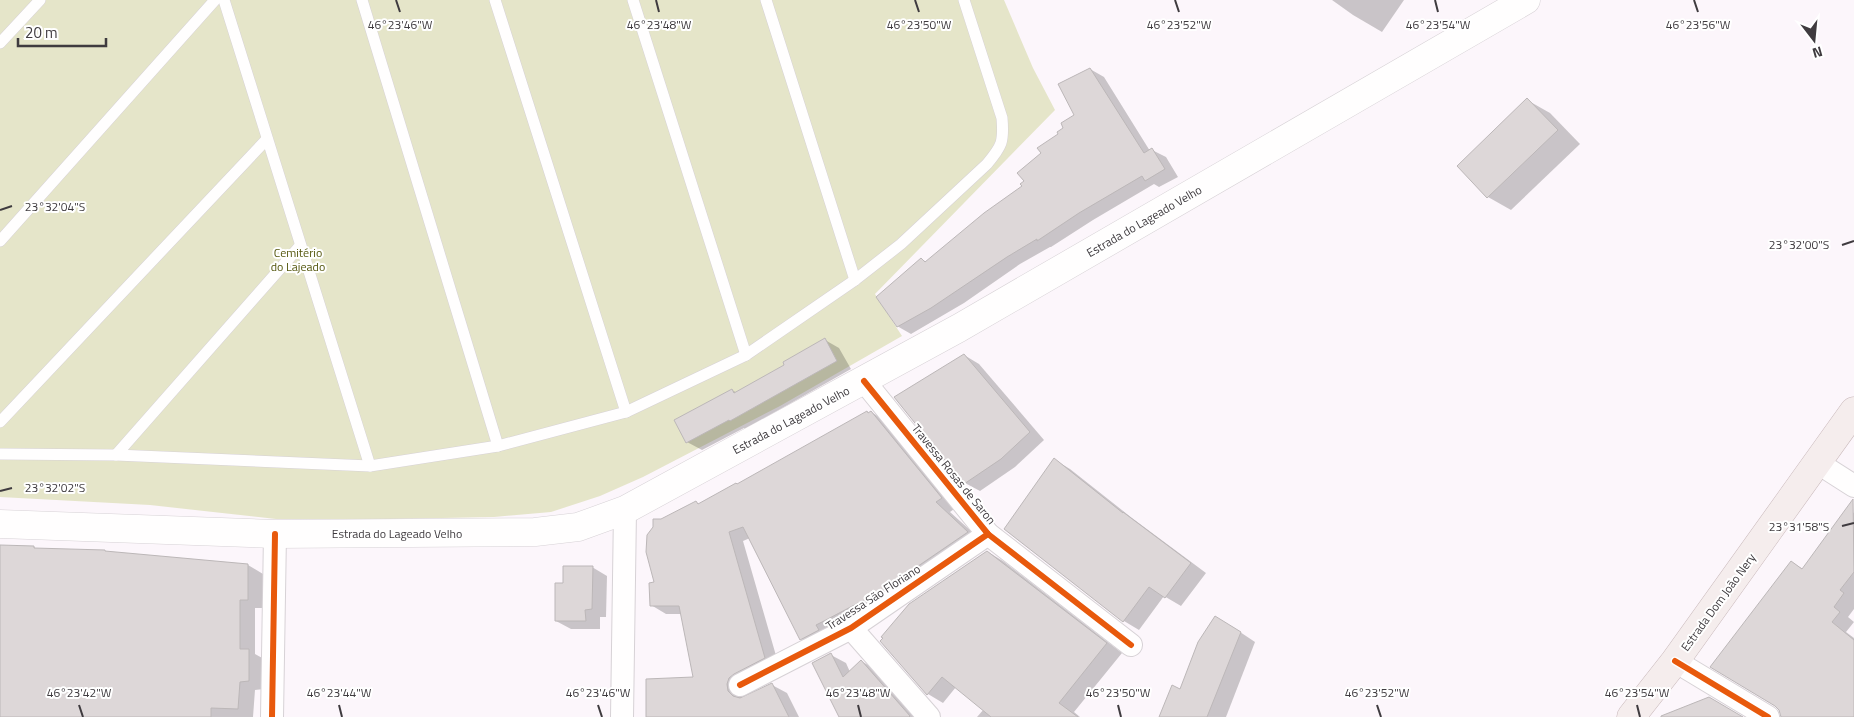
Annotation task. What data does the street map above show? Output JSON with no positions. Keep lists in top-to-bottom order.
{
  "streets": {
    "main road": ["Estrada do Lageado Velho", "Estrada Dom João Nery"],
    "street": ["Travessa Rosas de Saron", "Travessa São Floriano"]
  },
  "crossings": [
    ["Estrada do Lageado Velho", "Travessa Rosas de Saron"],
    ["Travessa Rosas de Saron", "Travessa São Floriano"]
  ],
  "parks": ["Cemitério do Lajeado"],
  "scale_bar": "20 m",
  "north": "bottom",
  "coordinates": [
    "46°23'46\"W",
    "46°23'48\"W",
    "46°23'50\"W",
    "46°23'52\"W",
    "46°23'54\"W",
    "46°23'56\"W",
    "23°32'04\"S",
    "23°32'00\"S",
    "23°32'02\"S",
    "23°31'58\"S",
    "46°23'42\"W",
    "46°23'44\"W"
  ]
}
